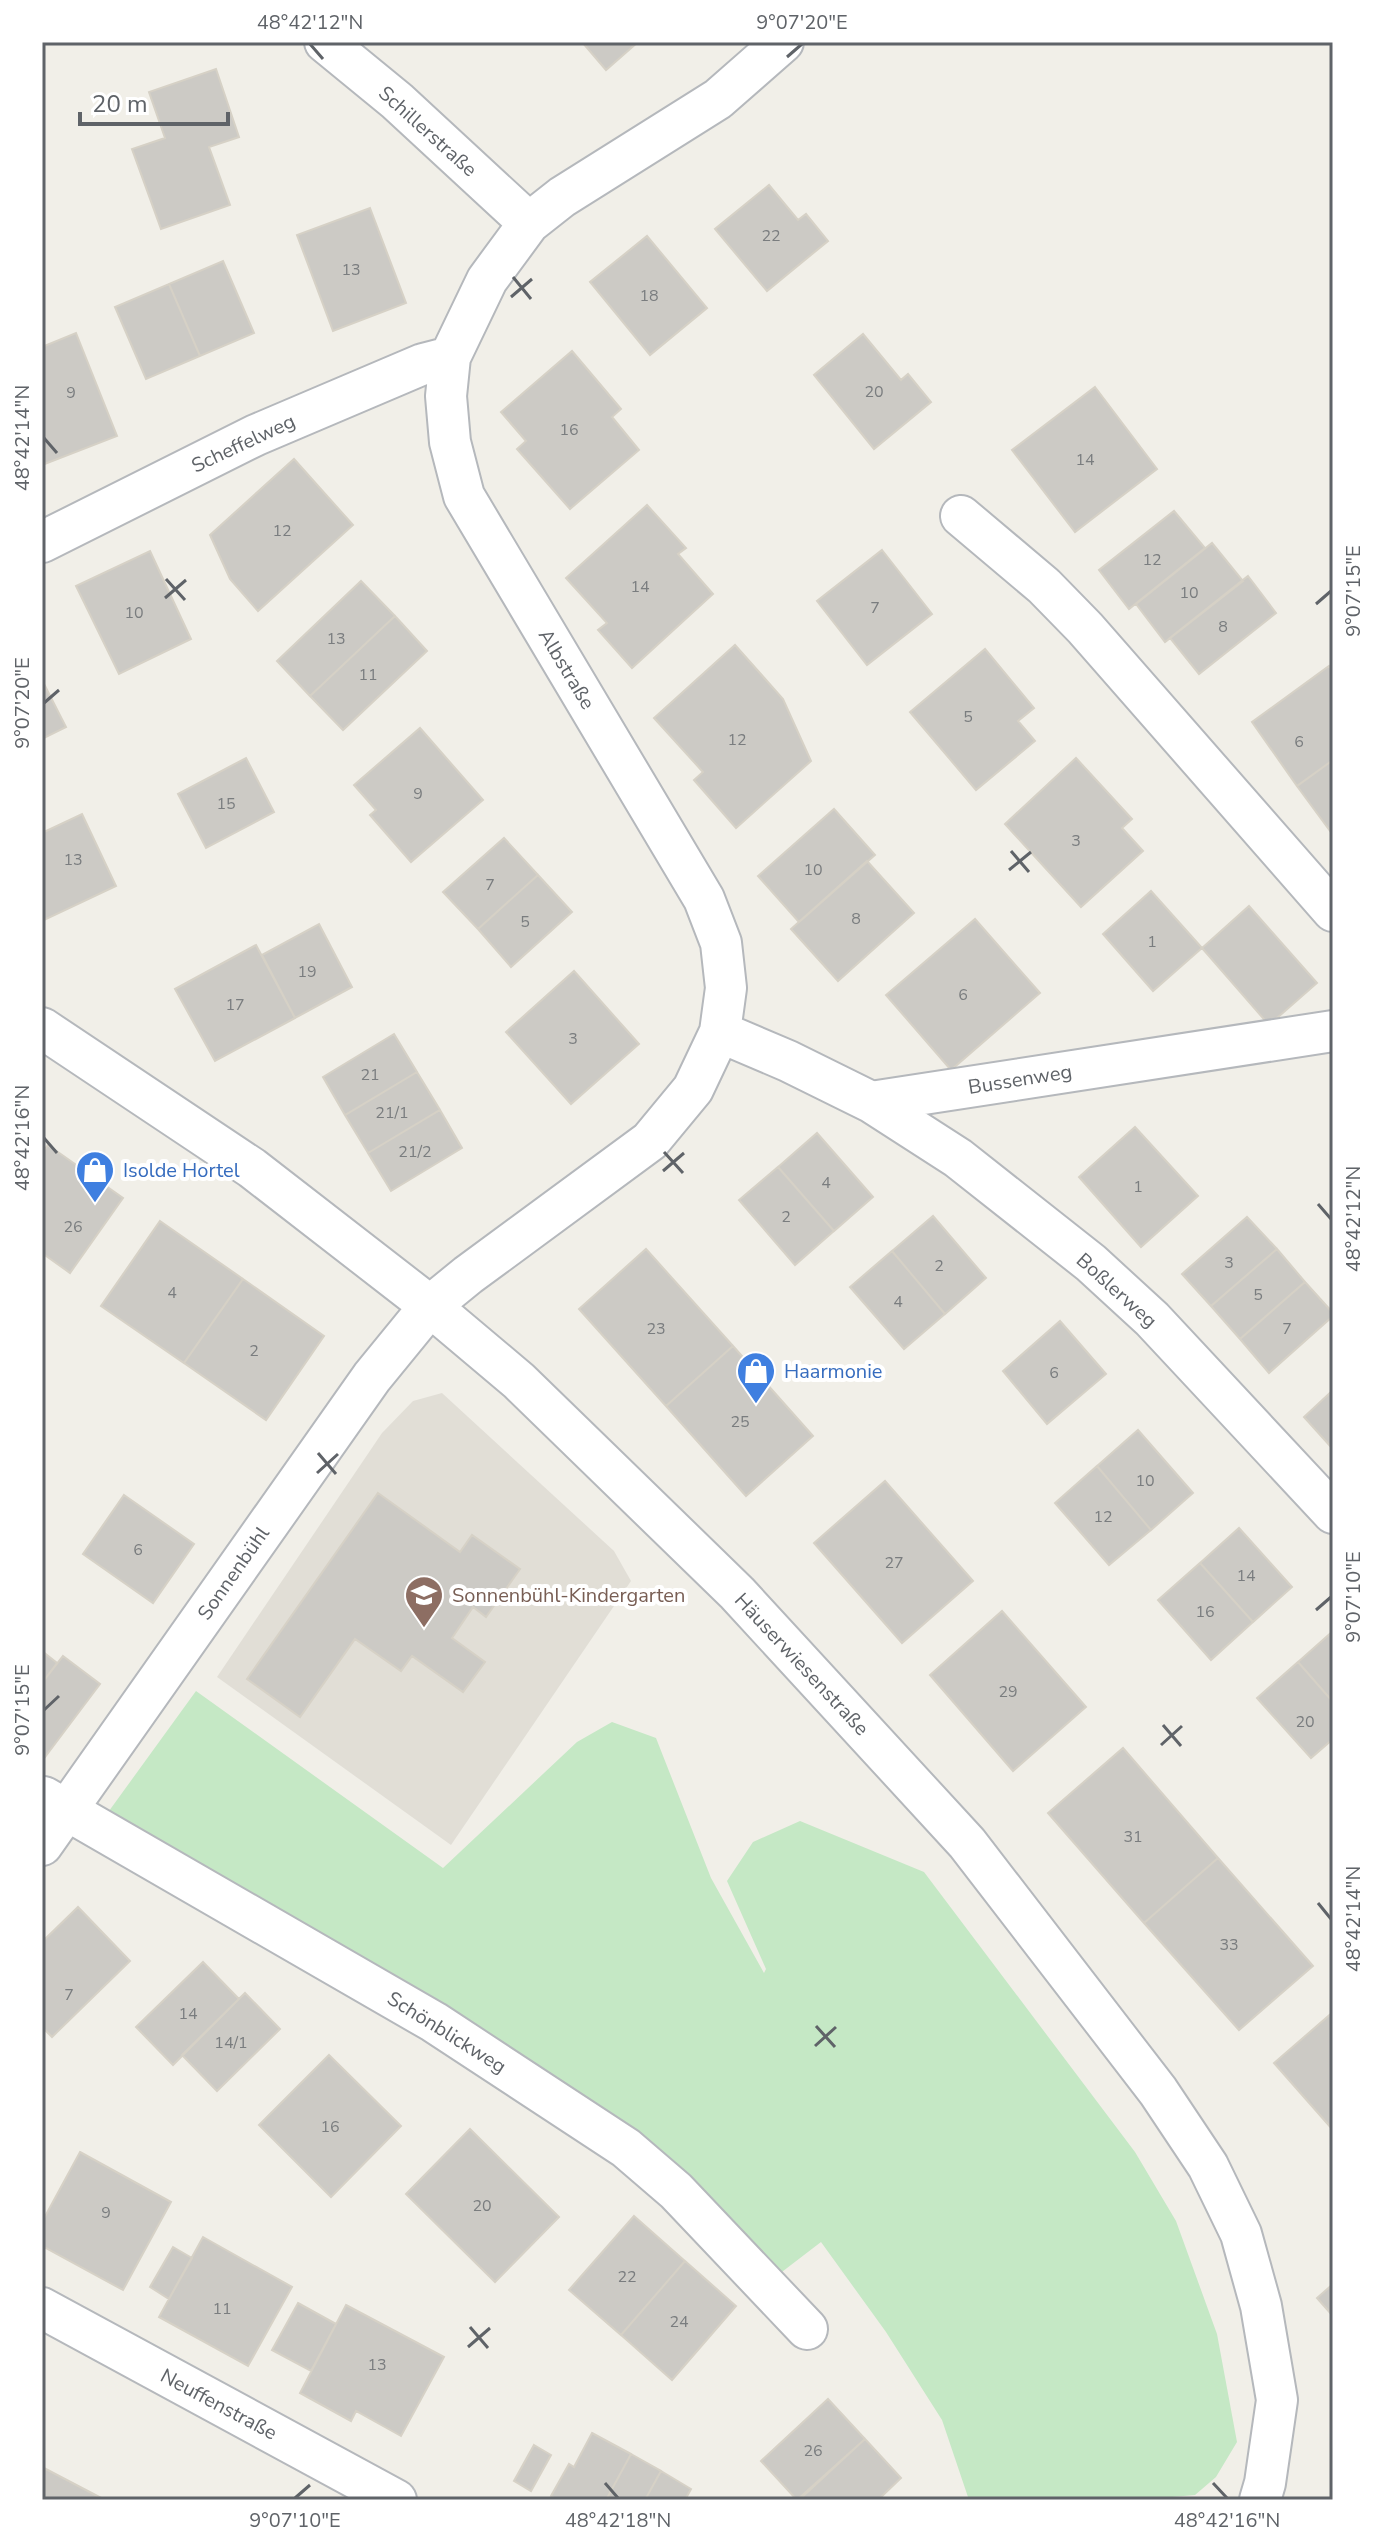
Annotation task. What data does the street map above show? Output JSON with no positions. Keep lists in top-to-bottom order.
{
  "streets": {
    "street": [
      "Schillerstraße",
      "Scheffelweg",
      "Albstraße",
      "Bussenweg",
      "Boßlerweg",
      "Sonnenbühl",
      "Häuserwiesenstraße",
      "Schönblickweg",
      "Neuffenstraße"
    ]
  },
  "crossings": [
    ["Schillerstraße", "Albstraße"],
    ["Scheffelweg", "Albstraße"],
    ["Albstraße", "Sonnenbühl"],
    ["Albstraße", "Häuserwiesenstraße"],
    ["Bussenweg", "Boßlerweg"],
    ["Sonnenbühl", "Häuserwiesenstraße"],
    ["Sonnenbühl", "Schönblickweg"]
  ],
  "places": {
    "shop": ["Isolde Hortel", "Haarmonie"],
    "school or university": ["Sonnenbühl-Kindergarten"]
  },
  "house_numbers": [
    "22",
    "13",
    "18",
    "20",
    "9",
    "16",
    "14",
    "12",
    "12",
    "14",
    "10",
    "7",
    "10",
    "8",
    "13",
    "11",
    "5",
    "12",
    "6",
    "9",
    "15",
    "3",
    "13",
    "10",
    "7",
    "8",
    "5",
    "1",
    "19",
    "6",
    "17",
    "3",
    "21",
    "21/1",
    "21/2",
    "4",
    "1",
    "2",
    "26",
    "3",
    "2",
    "4",
    "5",
    "4",
    "23",
    "7",
    "2",
    "6",
    "25",
    "10",
    "12",
    "6",
    "27",
    "14",
    "16",
    "29",
    "20",
    "31",
    "33",
    "7",
    "14",
    "14/1",
    "16",
    "20",
    "9",
    "22",
    "11",
    "24",
    "13",
    "26"
  ],
  "scale_bar": "20 m",
  "coordinates": [
    "48°42'12\"N",
    "9°07'20\"E",
    "48°42'14\"N",
    "9°07'15\"E",
    "48°42'16\"N",
    "9°07'10\"E",
    "48°42'18\"N"
  ]
}
